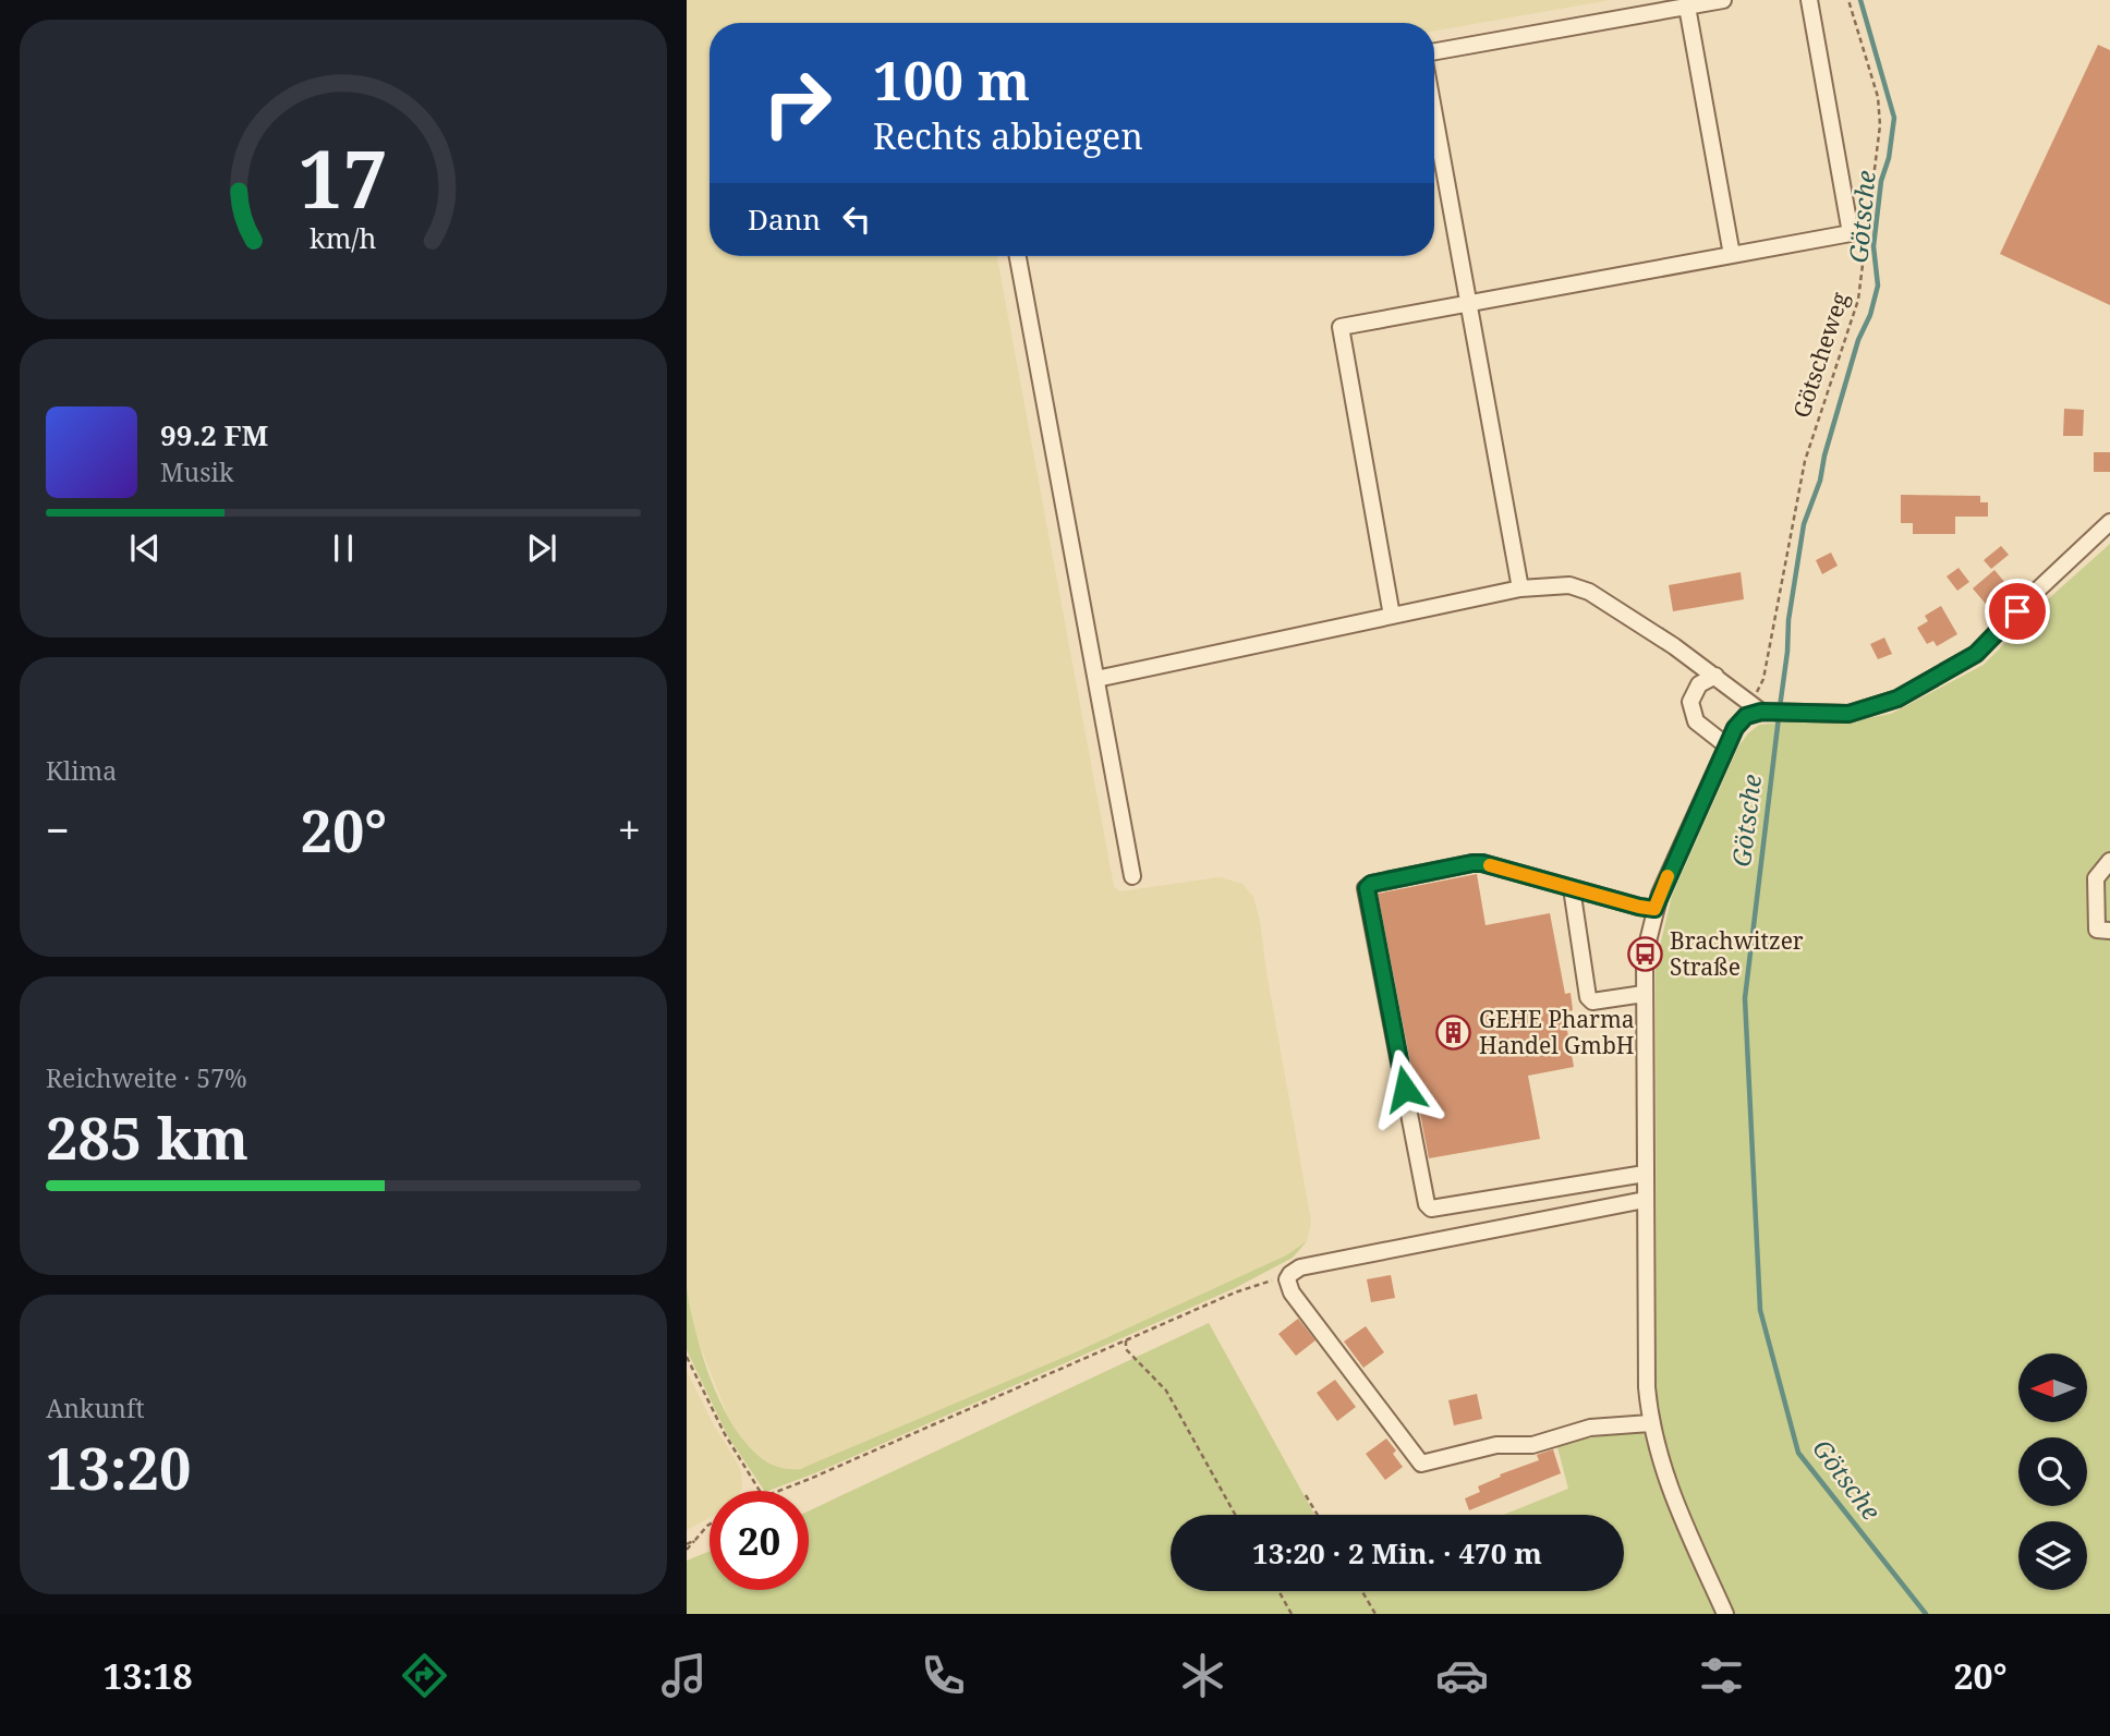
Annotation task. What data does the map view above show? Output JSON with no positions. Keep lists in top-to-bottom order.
{
  "streets": {
    "path": ["Götscheweg"]
  },
  "water": ["Götsche"],
  "places": {
    "bus stop": ["Brachwitzer Straße"],
    "building": ["GEHE Pharma Handel GmbH"]
  },
  "north": "left",
  "page": {
    "turn": ["100 m", "Rechts abbiegen"],
    "then": "Dann",
    "song": ["99.2 FM", "Musik"],
    "tile": [
      "Klima",
      ["Reichweite · 57%", "285 km"],
      ["Ankunft", "13:20"]
    ],
    "heat": ["−", "20°", "+"],
    "limit": "20",
    "trip": "13:20 · 2 Min. · 470 m",
    "tabs": ["13:18", "20°"],
    "gauge": ["17", "km/h"]
  }
}
